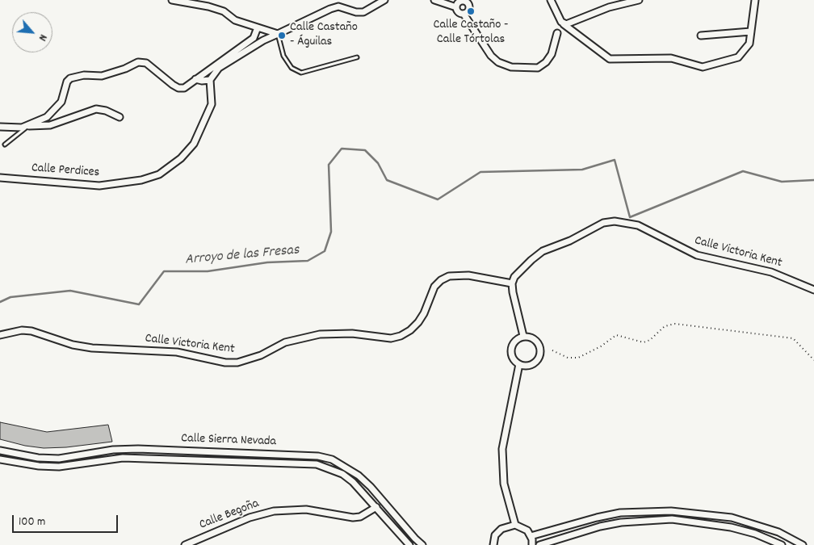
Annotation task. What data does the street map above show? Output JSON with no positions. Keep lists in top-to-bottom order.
{
  "streets": {
    "street": [
      "Calle Perdices",
      "Calle Victoria Kent",
      "Calle Sierra Nevada",
      "Calle Begoña"
    ]
  },
  "crossings": [
    ["Calle Sierra Nevada", "Calle Begoña"]
  ],
  "water": ["Arroyo de las Fresas"],
  "places": ["Calle Castaño - Calle Tórtolas", "Calle Castaño - Águilas"],
  "scale_bar": "100 m",
  "north": "bottom right"
}
